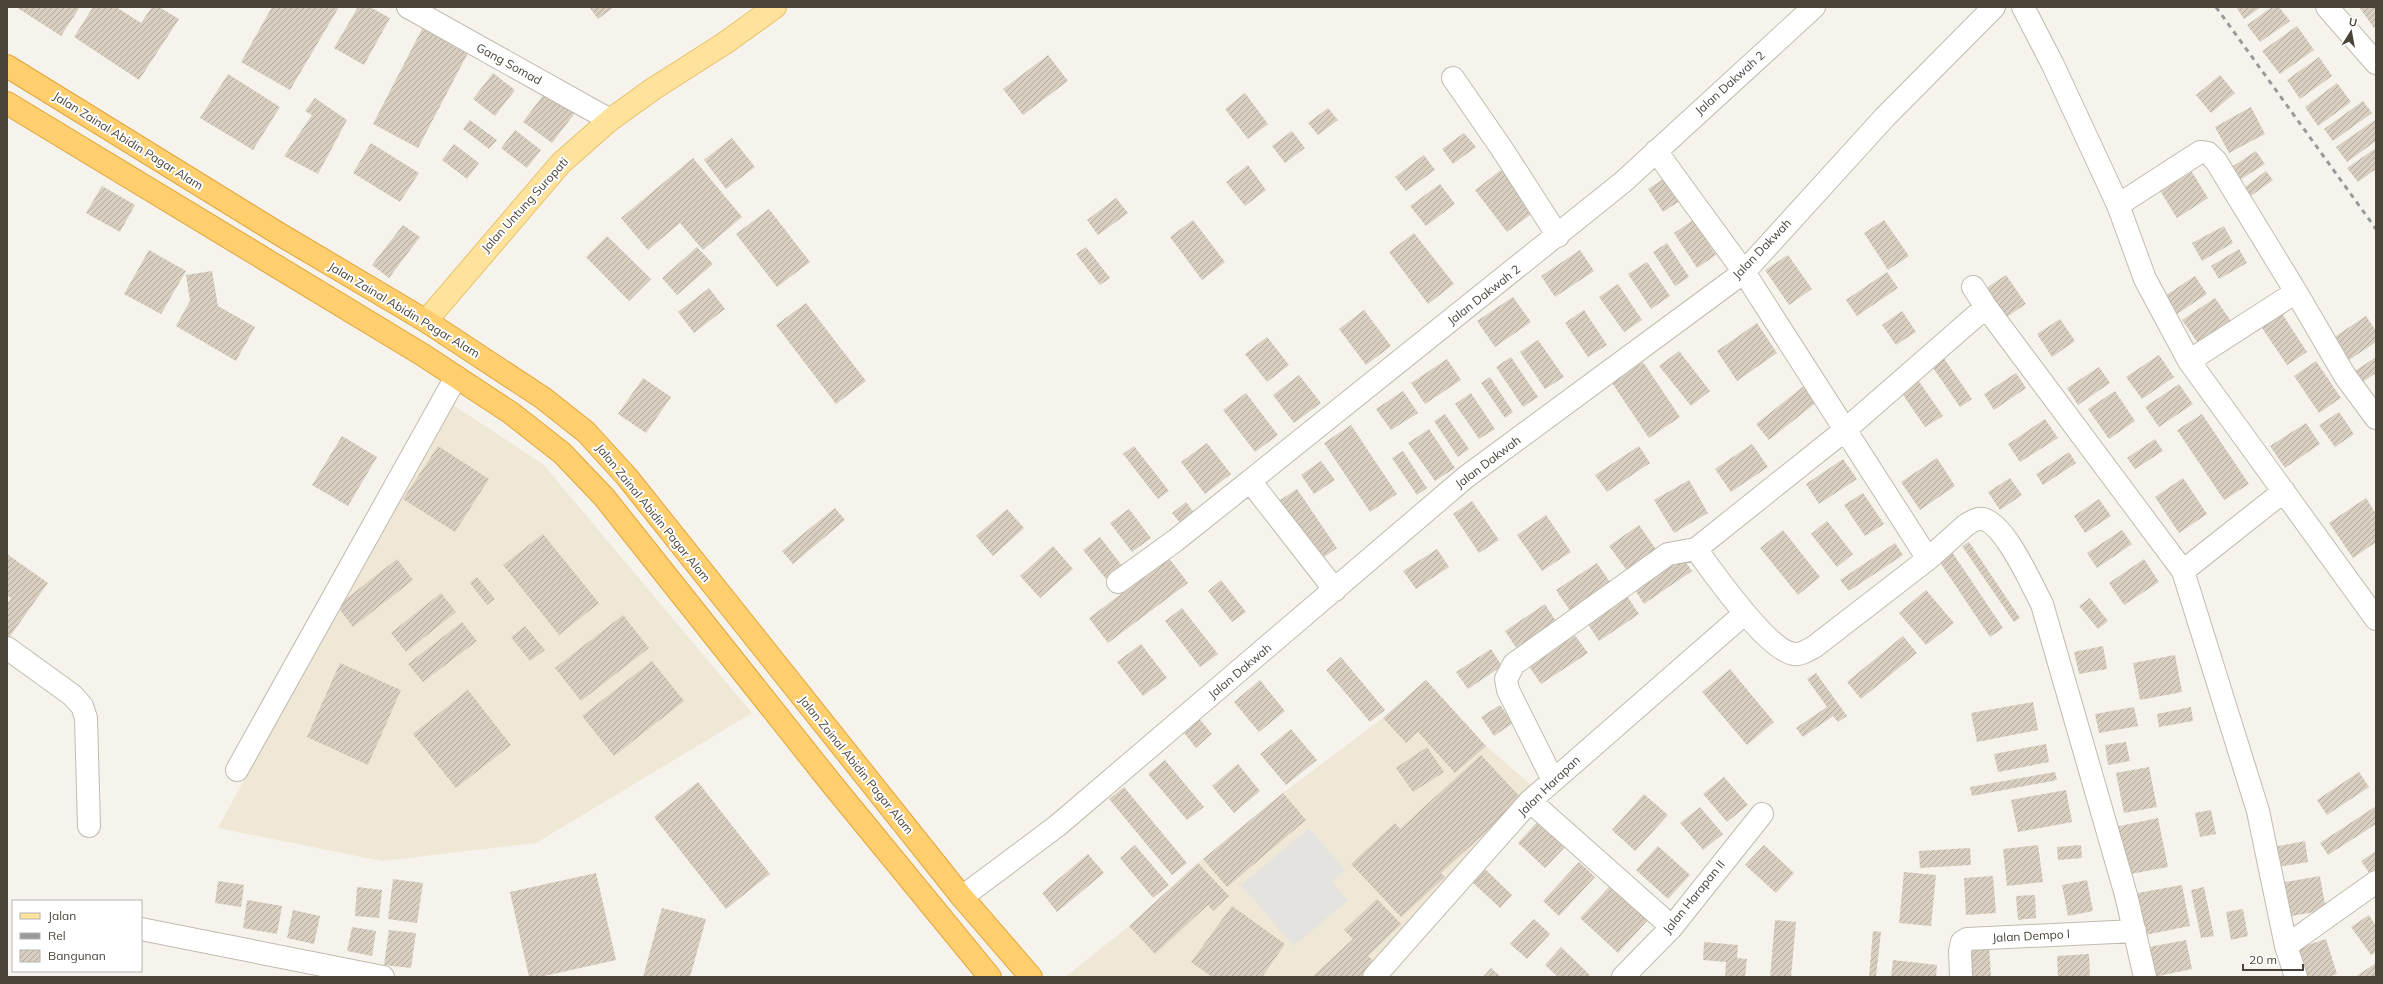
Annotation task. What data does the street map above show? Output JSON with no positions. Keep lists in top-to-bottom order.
{
  "streets": {
    "highway": ["Jalan Zainal Abidin Pagar Alam"],
    "main road": ["Jalan Untung Suropati"],
    "street": [
      "Gang Somad",
      "Jalan Dakwah 2",
      "Jalan Dakwah",
      "Jalan Harapan",
      "Jalan Harapan II",
      "Jalan Dempo I"
    ]
  },
  "crossings": [
    ["Gang Somad", "Jalan Untung Suropati"],
    ["Jalan Zainal Abidin Pagar Alam", "Jalan Untung Suropati"],
    ["Jalan Zainal Abidin Pagar Alam", "Jalan Dakwah"]
  ],
  "legend": ["Jalan", "Rel", "Bangunan"],
  "scale_bar": "20 m",
  "north": "top"
}
